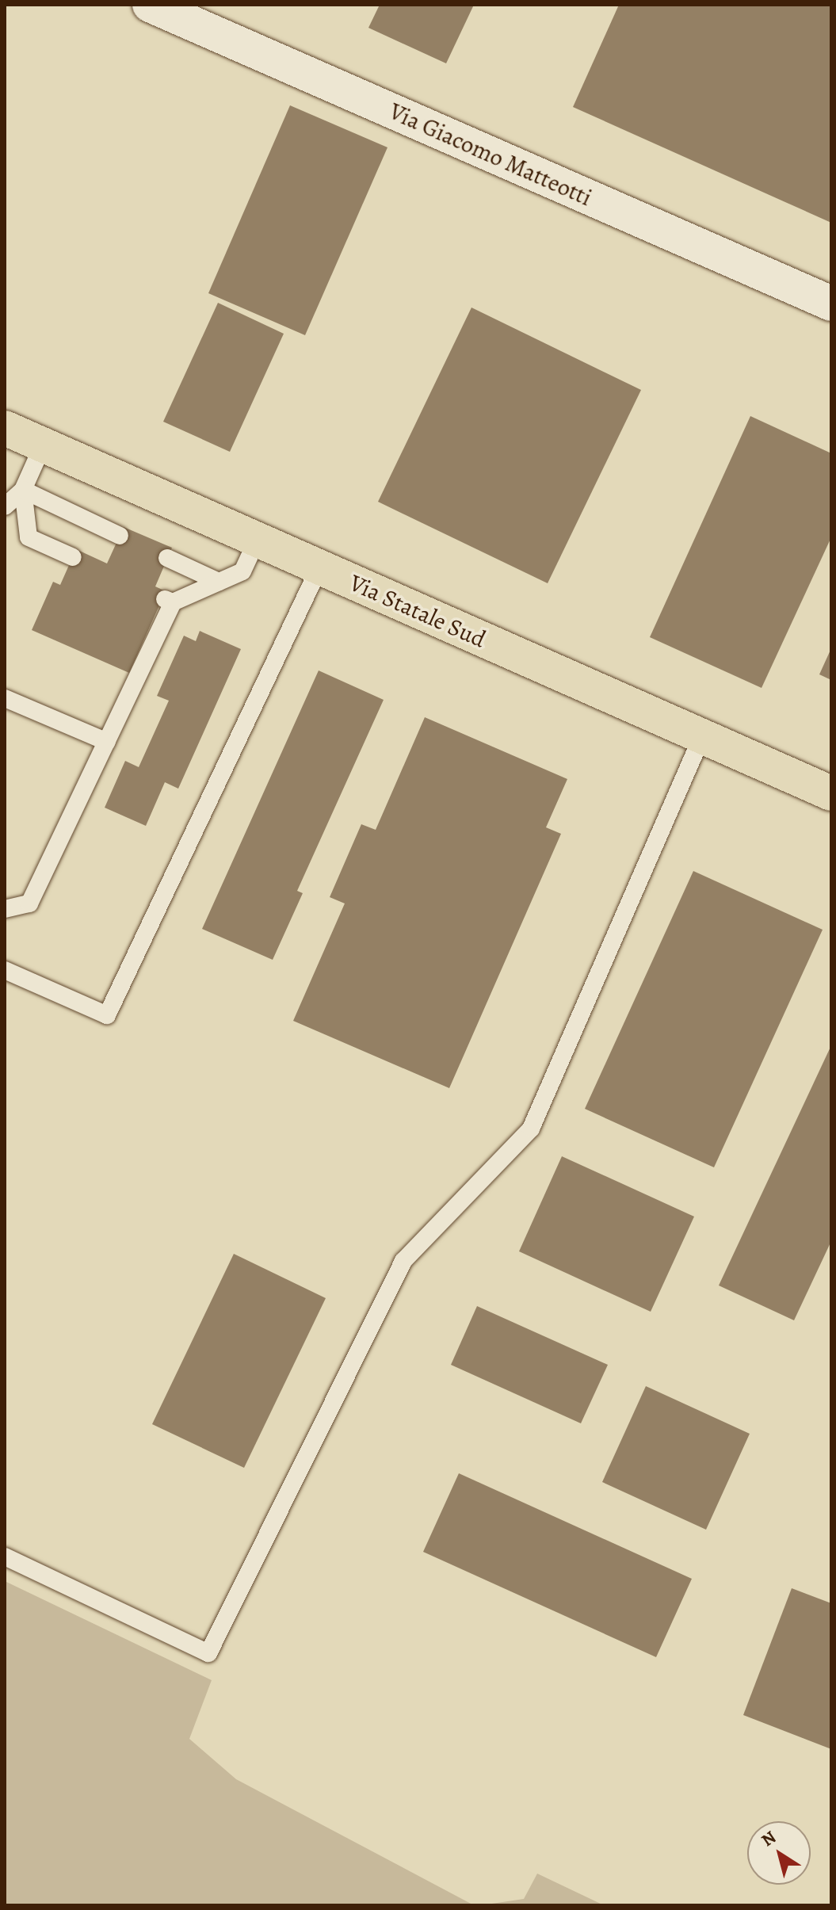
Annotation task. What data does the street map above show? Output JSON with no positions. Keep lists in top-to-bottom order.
{
  "streets": {
    "main road": ["Via Statale Sud"],
    "street": ["Via Giacomo Matteotti"]
  },
  "north": "top left"
}
